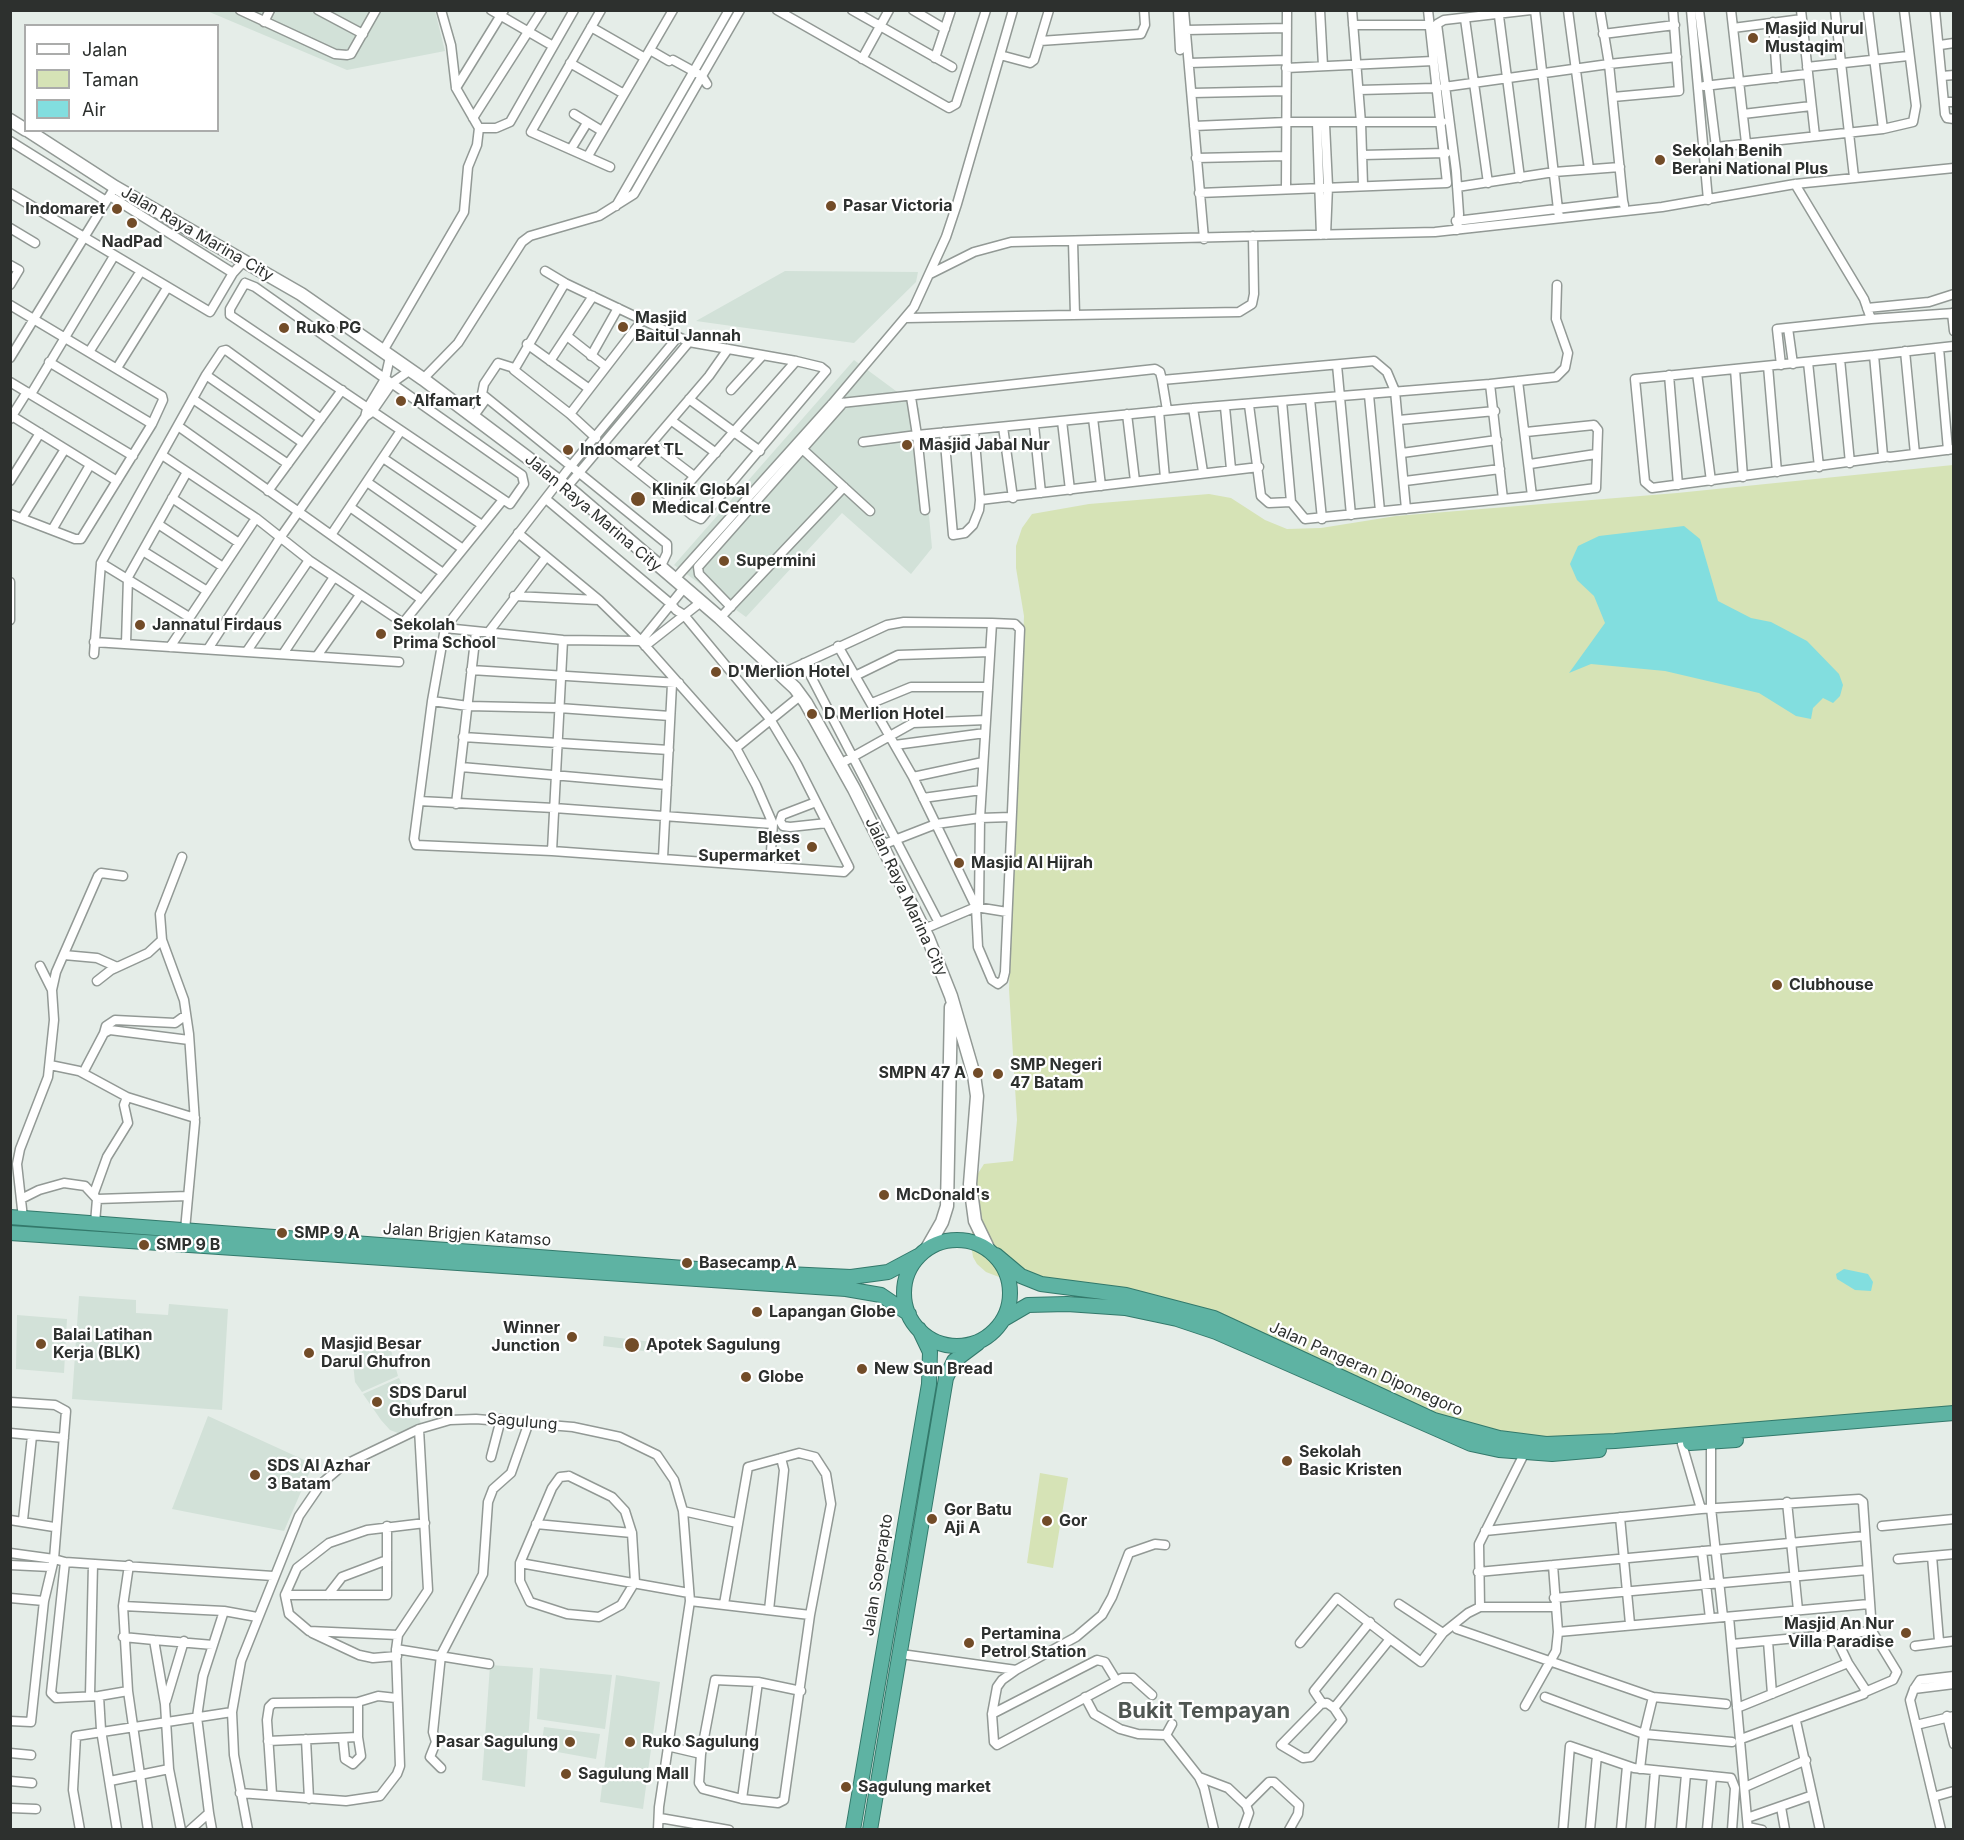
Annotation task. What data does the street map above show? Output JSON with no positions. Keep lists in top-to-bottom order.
{
  "streets": {
    "highway": ["Jalan Brigjen Katamso", "Jalan Pangeran Diponegoro", "Jalan Soeprapto"],
    "main road": ["Jalan Raya Marina City"],
    "street": ["Sagulung"]
  },
  "crossings": [
    ["Jalan Raya Marina City", "Jalan Brigjen Katamso"],
    ["Jalan Raya Marina City", "Jalan Pangeran Diponegoro"],
    ["Jalan Raya Marina City", "Jalan Soeprapto"],
    ["Jalan Brigjen Katamso", "Jalan Pangeran Diponegoro"],
    ["Jalan Brigjen Katamso", "Jalan Soeprapto"],
    ["Jalan Pangeran Diponegoro", "Jalan Soeprapto"]
  ],
  "districts": ["Bukit Tempayan"],
  "places": [
    "Masjid Nurul Mustaqim",
    "Sekolah Benih Berani National Plus",
    "Pasar Victoria",
    "Indomaret",
    "NadPad",
    "Masjid Baitul Jannah",
    "Ruko PG",
    "Alfamart",
    "Masjid Jabal Nur",
    "Indomaret TL",
    "Klinik Global Medical Centre",
    "Supermini",
    "Jannatul Firdaus",
    "Sekolah Prima School",
    "D'Merlion Hotel",
    "D Merlion Hotel",
    "Bless Supermarket",
    "Masjid Al Hijrah",
    "Clubhouse",
    "SMPN 47 A",
    "SMP Negeri 47 Batam",
    "McDonald's",
    "SMP 9 A",
    "SMP 9 B",
    "Basecamp A",
    "Lapangan Globe",
    "Winner Junction",
    "Balai Latihan Kerja (BLK)",
    "Apotek Sagulung",
    "Masjid Besar Darul Ghufron",
    "New Sun Bread",
    "Globe",
    "SDS Darul Ghufron",
    "Sekolah Basic Kristen",
    "SDS Al Azhar 3 Batam",
    "Gor Batu Aji A",
    "Gor",
    "Masjid An Nur Villa Paradise",
    "Pertamina Petrol Station",
    "Pasar Sagulung",
    "Ruko Sagulung",
    "Sagulung Mall",
    "Sagulung market"
  ],
  "legend": ["Jalan", "Taman", "Air"]
}
